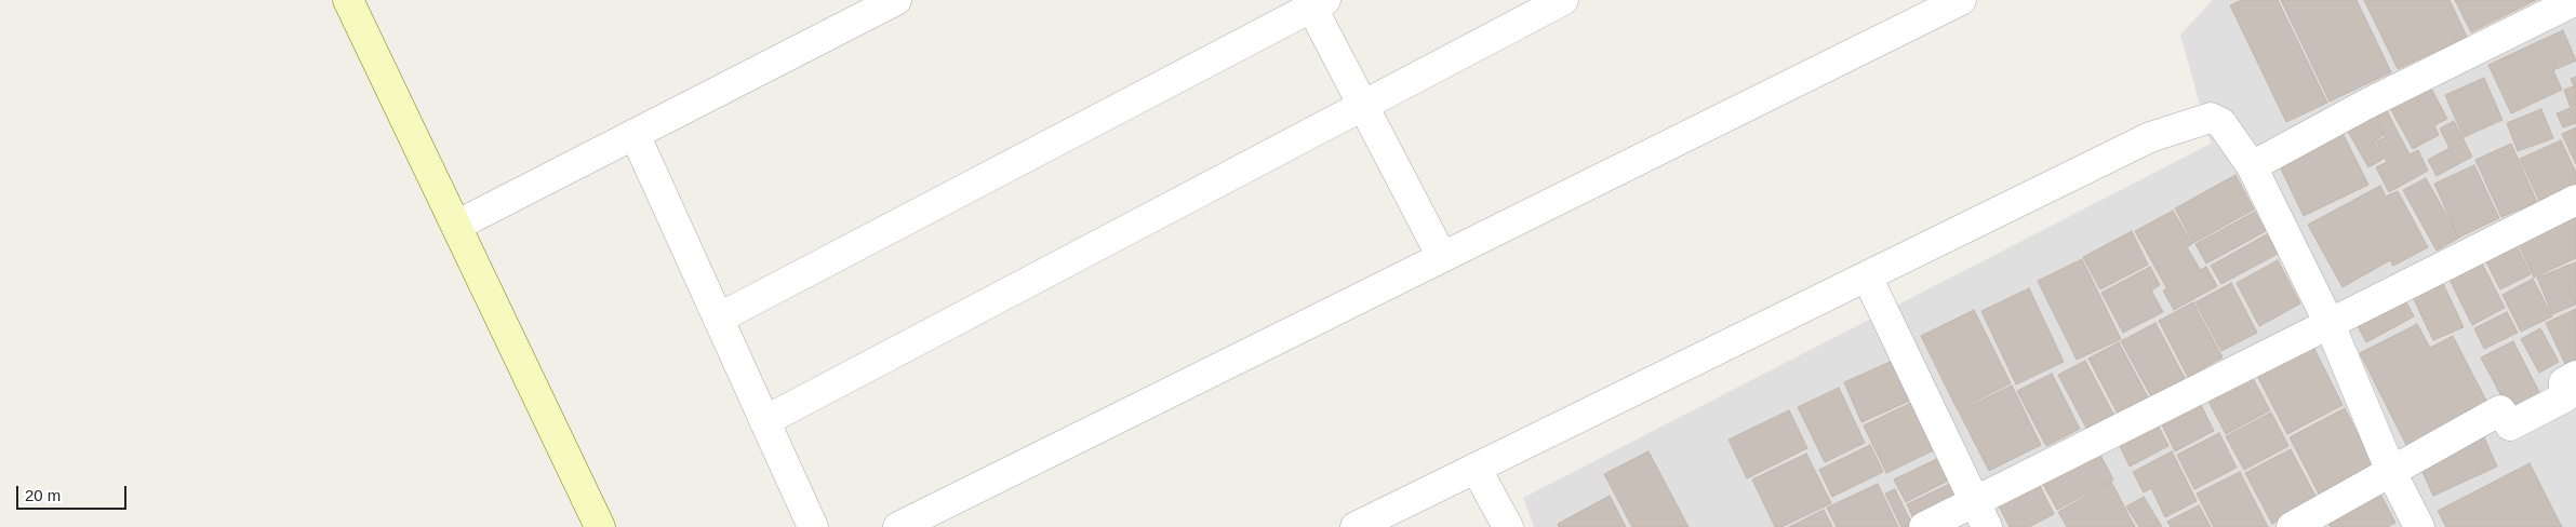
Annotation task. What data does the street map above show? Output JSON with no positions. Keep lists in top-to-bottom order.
{
  "scale_bar": "20 m"
}
